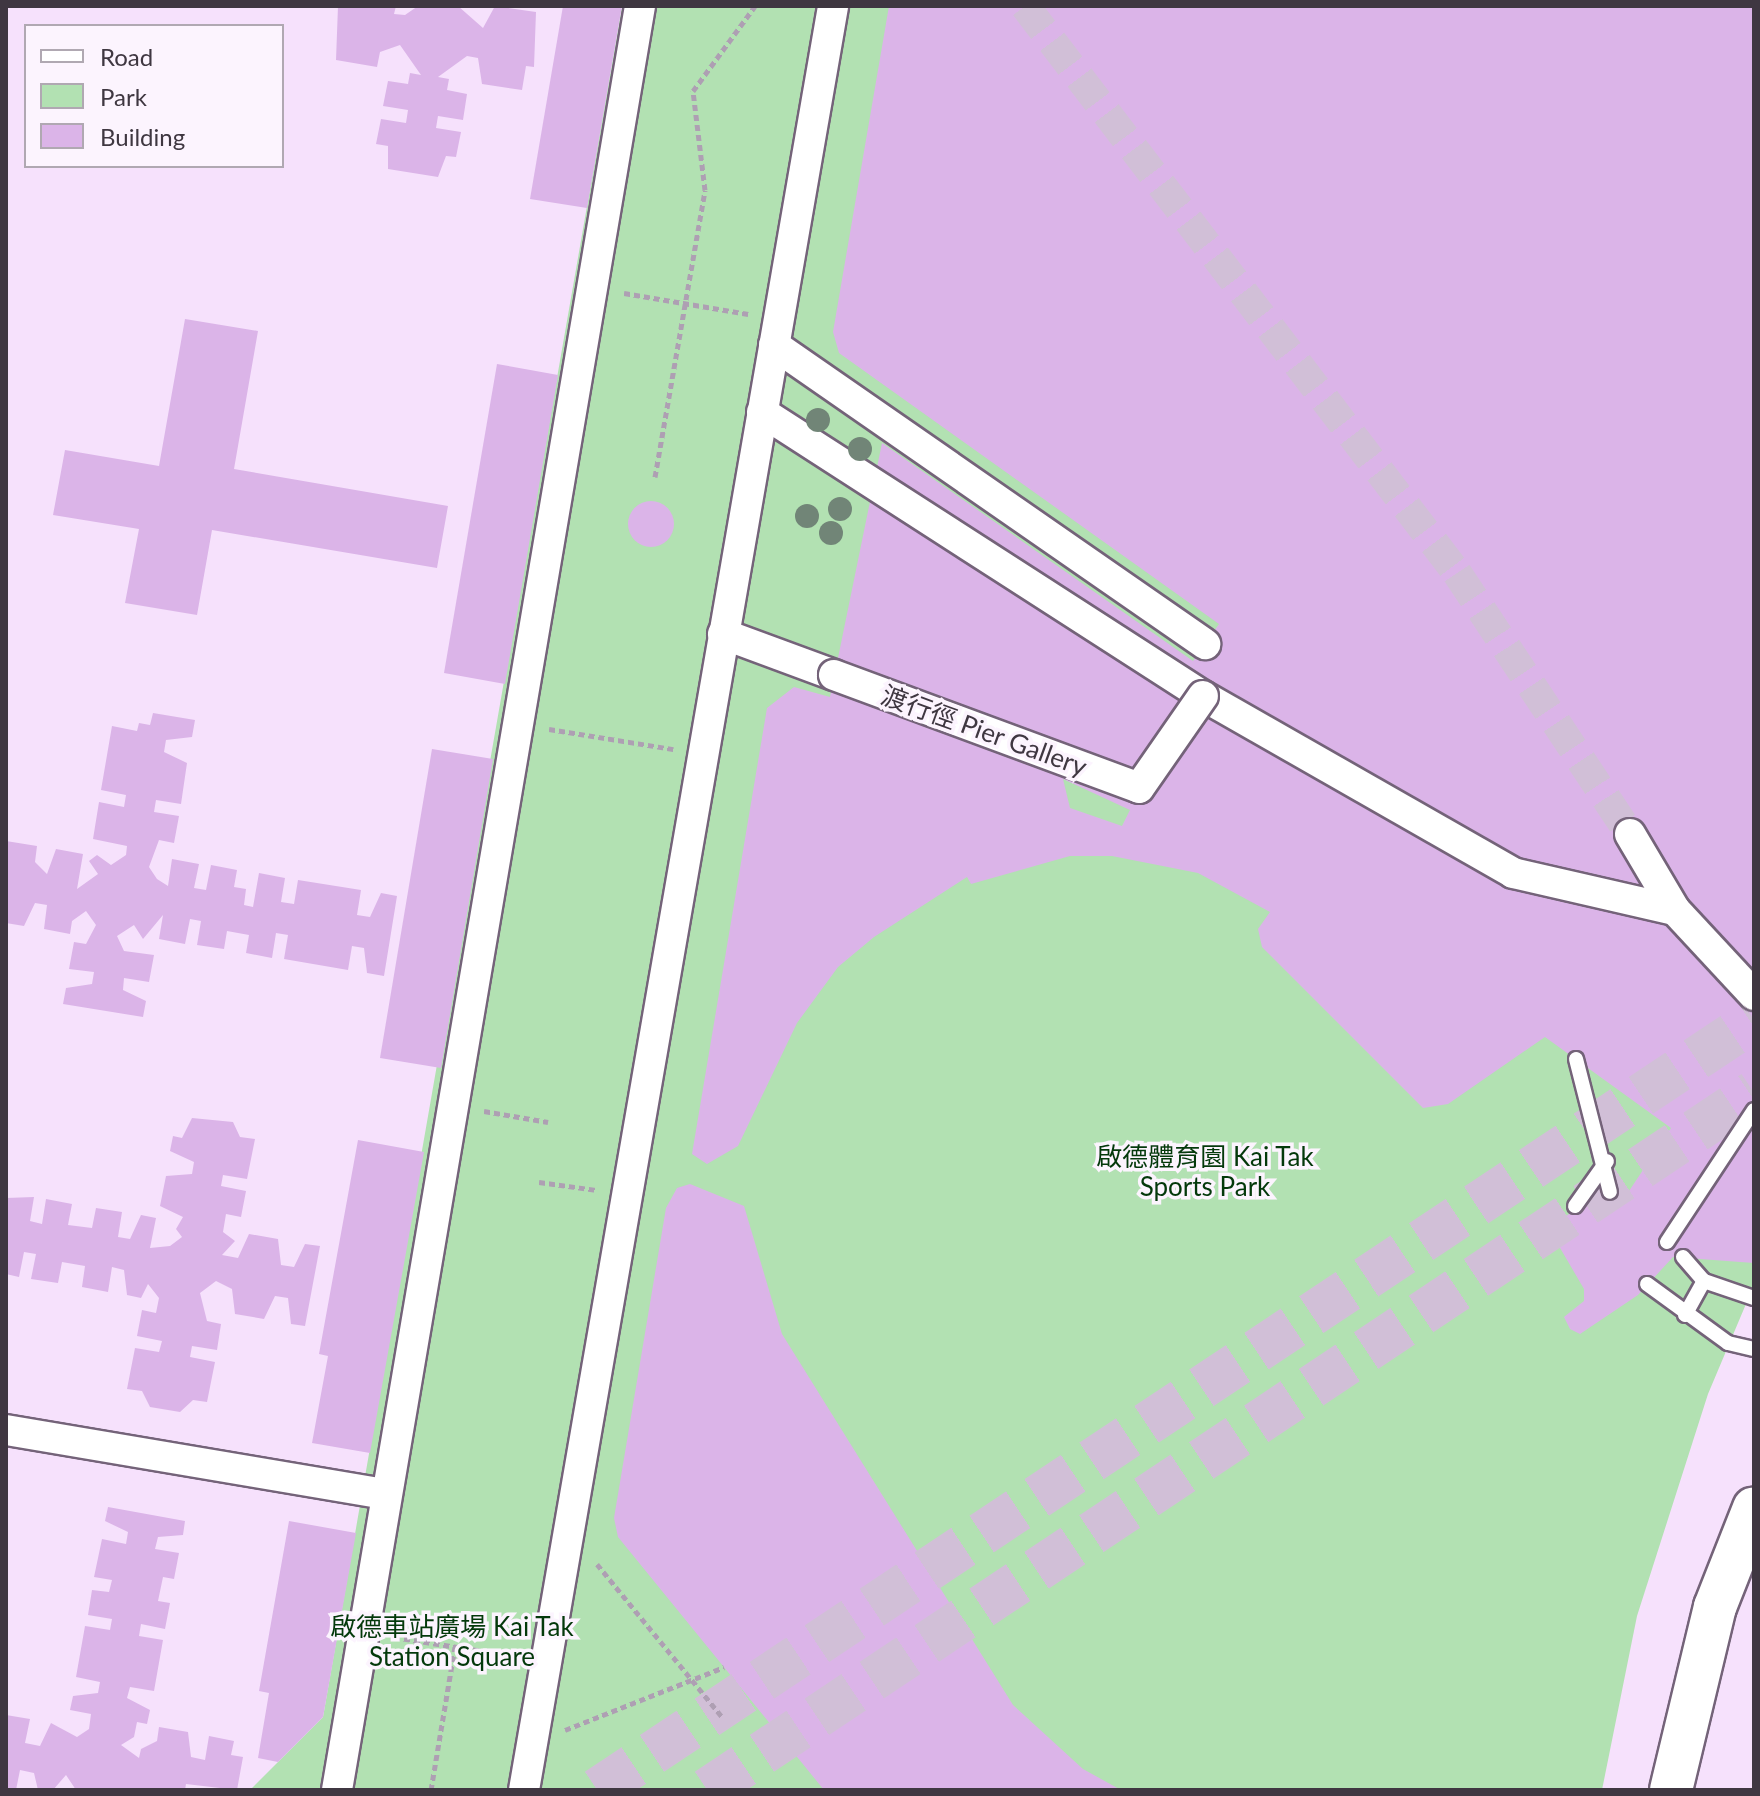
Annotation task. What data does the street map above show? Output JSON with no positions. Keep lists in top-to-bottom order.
{
  "streets": {
    "street": ["渡行徑 Pier Gallery"]
  },
  "parks": ["啟德體育園 Kai Tak Sports Park", "啟德車站廣場 Kai Tak Station Square"],
  "legend": ["Road", "Park", "Building"]
}
